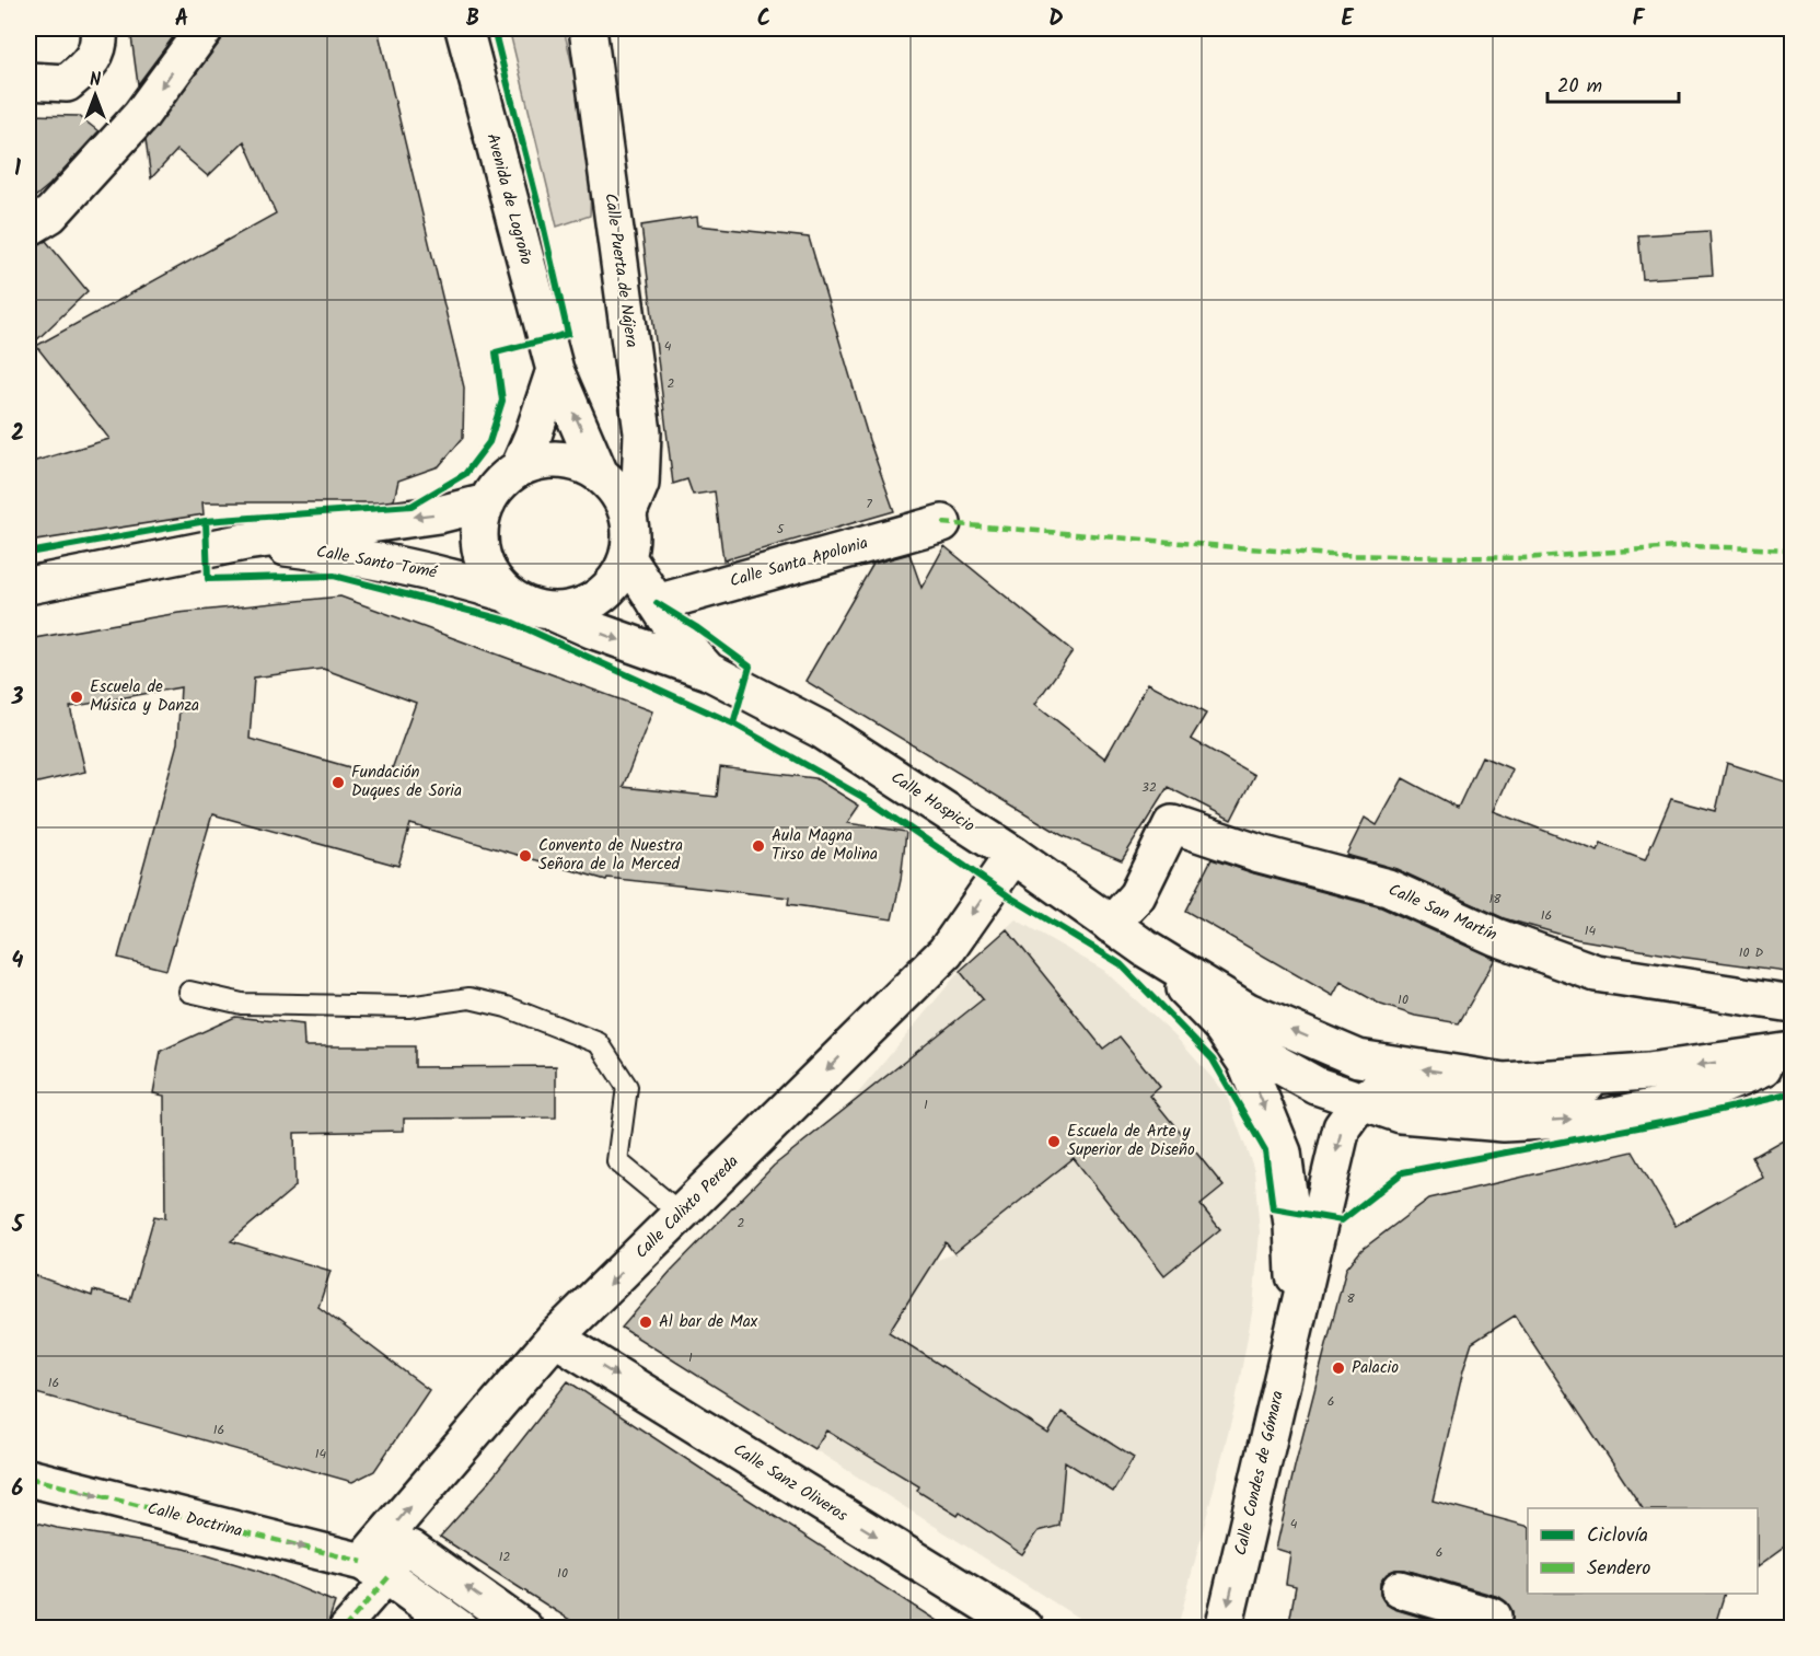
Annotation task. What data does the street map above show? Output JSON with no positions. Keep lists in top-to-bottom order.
{
  "streets": {
    "street": [
      "Avenida de Logroño",
      "Calle Puerta de Nájera",
      "Calle Santo Tomé",
      "Calle Santa Apolonia",
      "Calle Hospicio",
      "Calle San Martín",
      "Calle Calixto Pereda",
      "Calle Condes de Gómara",
      "Calle Sanz Oliveros",
      "Calle Doctrina"
    ]
  },
  "crossings": [
    ["Avenida de Logroño", "Calle Puerta de Nájera"],
    ["Avenida de Logroño", "Calle Santo Tomé"],
    ["Avenida de Logroño", "Calle Hospicio"],
    ["Calle Puerta de Nájera", "Calle Santo Tomé"],
    ["Calle Puerta de Nájera", "Calle Hospicio"],
    ["Calle Santo Tomé", "Calle Hospicio"],
    ["Calle Santa Apolonia", "Calle Hospicio"],
    ["Calle Hospicio", "Calle San Martín"],
    ["Calle Hospicio", "Calle Calixto Pereda"],
    ["Calle Calixto Pereda", "Calle Sanz Oliveros"],
    ["Calle Calixto Pereda", "Calle Doctrina"]
  ],
  "one_way": ["Calle Condes de Gómara", "Calle Sanz Oliveros", "Calle Doctrina"],
  "places": [
    "Escuela de Música y Danza",
    "Fundación Duques de Soria",
    "Aula Magna Tirso de Molina",
    "Convento de Nuestra Señora de la Merced",
    "Escuela de Arte y Superior de Diseño",
    "Al bar de Max",
    "Palacio"
  ],
  "house_numbers": [
    "4",
    "2",
    "7",
    "5",
    "32",
    "18",
    "16",
    "14",
    "10 D",
    "10",
    "1",
    "2",
    "8",
    "1",
    "16",
    "6",
    "16",
    "14",
    "4",
    "6",
    "12",
    "10"
  ],
  "legend": ["Ciclovía", "Sendero"],
  "scale_bar": "20 m",
  "north": "top",
  "grid": {
    "columns": [
      "A",
      "B",
      "C",
      "D",
      "E",
      "F"
    ],
    "rows": [
      "1",
      "2",
      "3",
      "4",
      "5",
      "6"
    ]
  }
}
